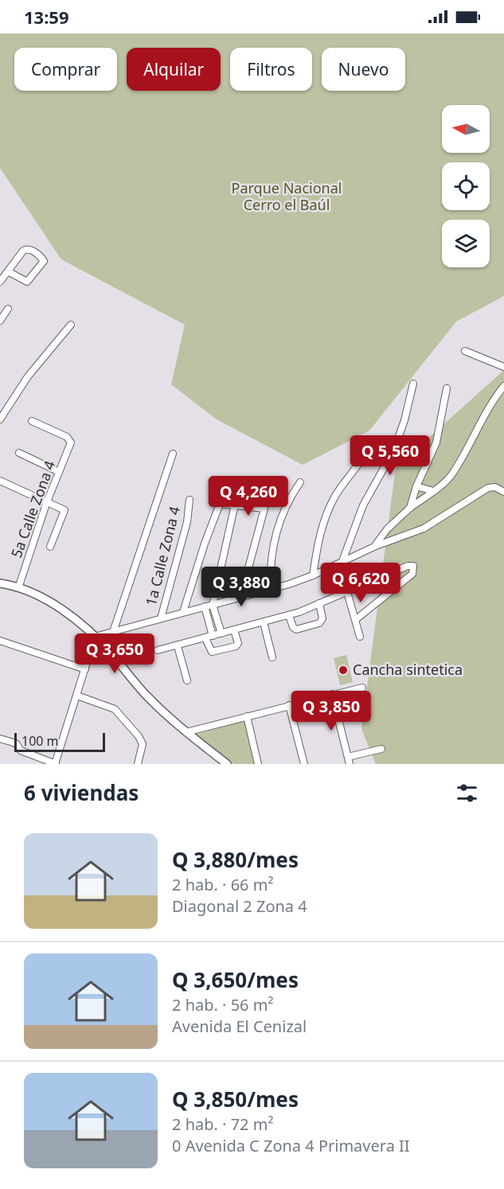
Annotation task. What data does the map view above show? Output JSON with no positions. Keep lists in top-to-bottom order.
{
  "streets": {
    "street": ["5a Calle Zona 4", "1a Calle Zona 4"]
  },
  "parks": ["Parque Nacional Cerro el Baúl"],
  "places": ["Cancha sintetica"],
  "scale_bar": "100 m",
  "north": "left",
  "page": {
    "status": "13:59",
    "chip": [
      "Comprar",
      "Alquilar",
      "Filtros",
      "Nuevo"
    ],
    "price": [
      "Q 5,560",
      "Q 4,260",
      "Q 6,620",
      "Q 3,880",
      "Q 3,650",
      "Q 3,850"
    ],
    "scale": "100 m",
    "heading": "6 viviendas",
    "list": [
      {
        "name": "Q 3,880/mes",
        "note": "2 hab. · 66 m² · Diagonal 2 Zona 4"
      },
      {
        "name": "Q 3,650/mes",
        "note": "2 hab. · 56 m² · Avenida El Cenizal"
      },
      {
        "name": "Q 3,850/mes",
        "note": "2 hab. · 72 m² · 0 Avenida C Zona 4 Primavera II"
      }
    ]
  }
}
